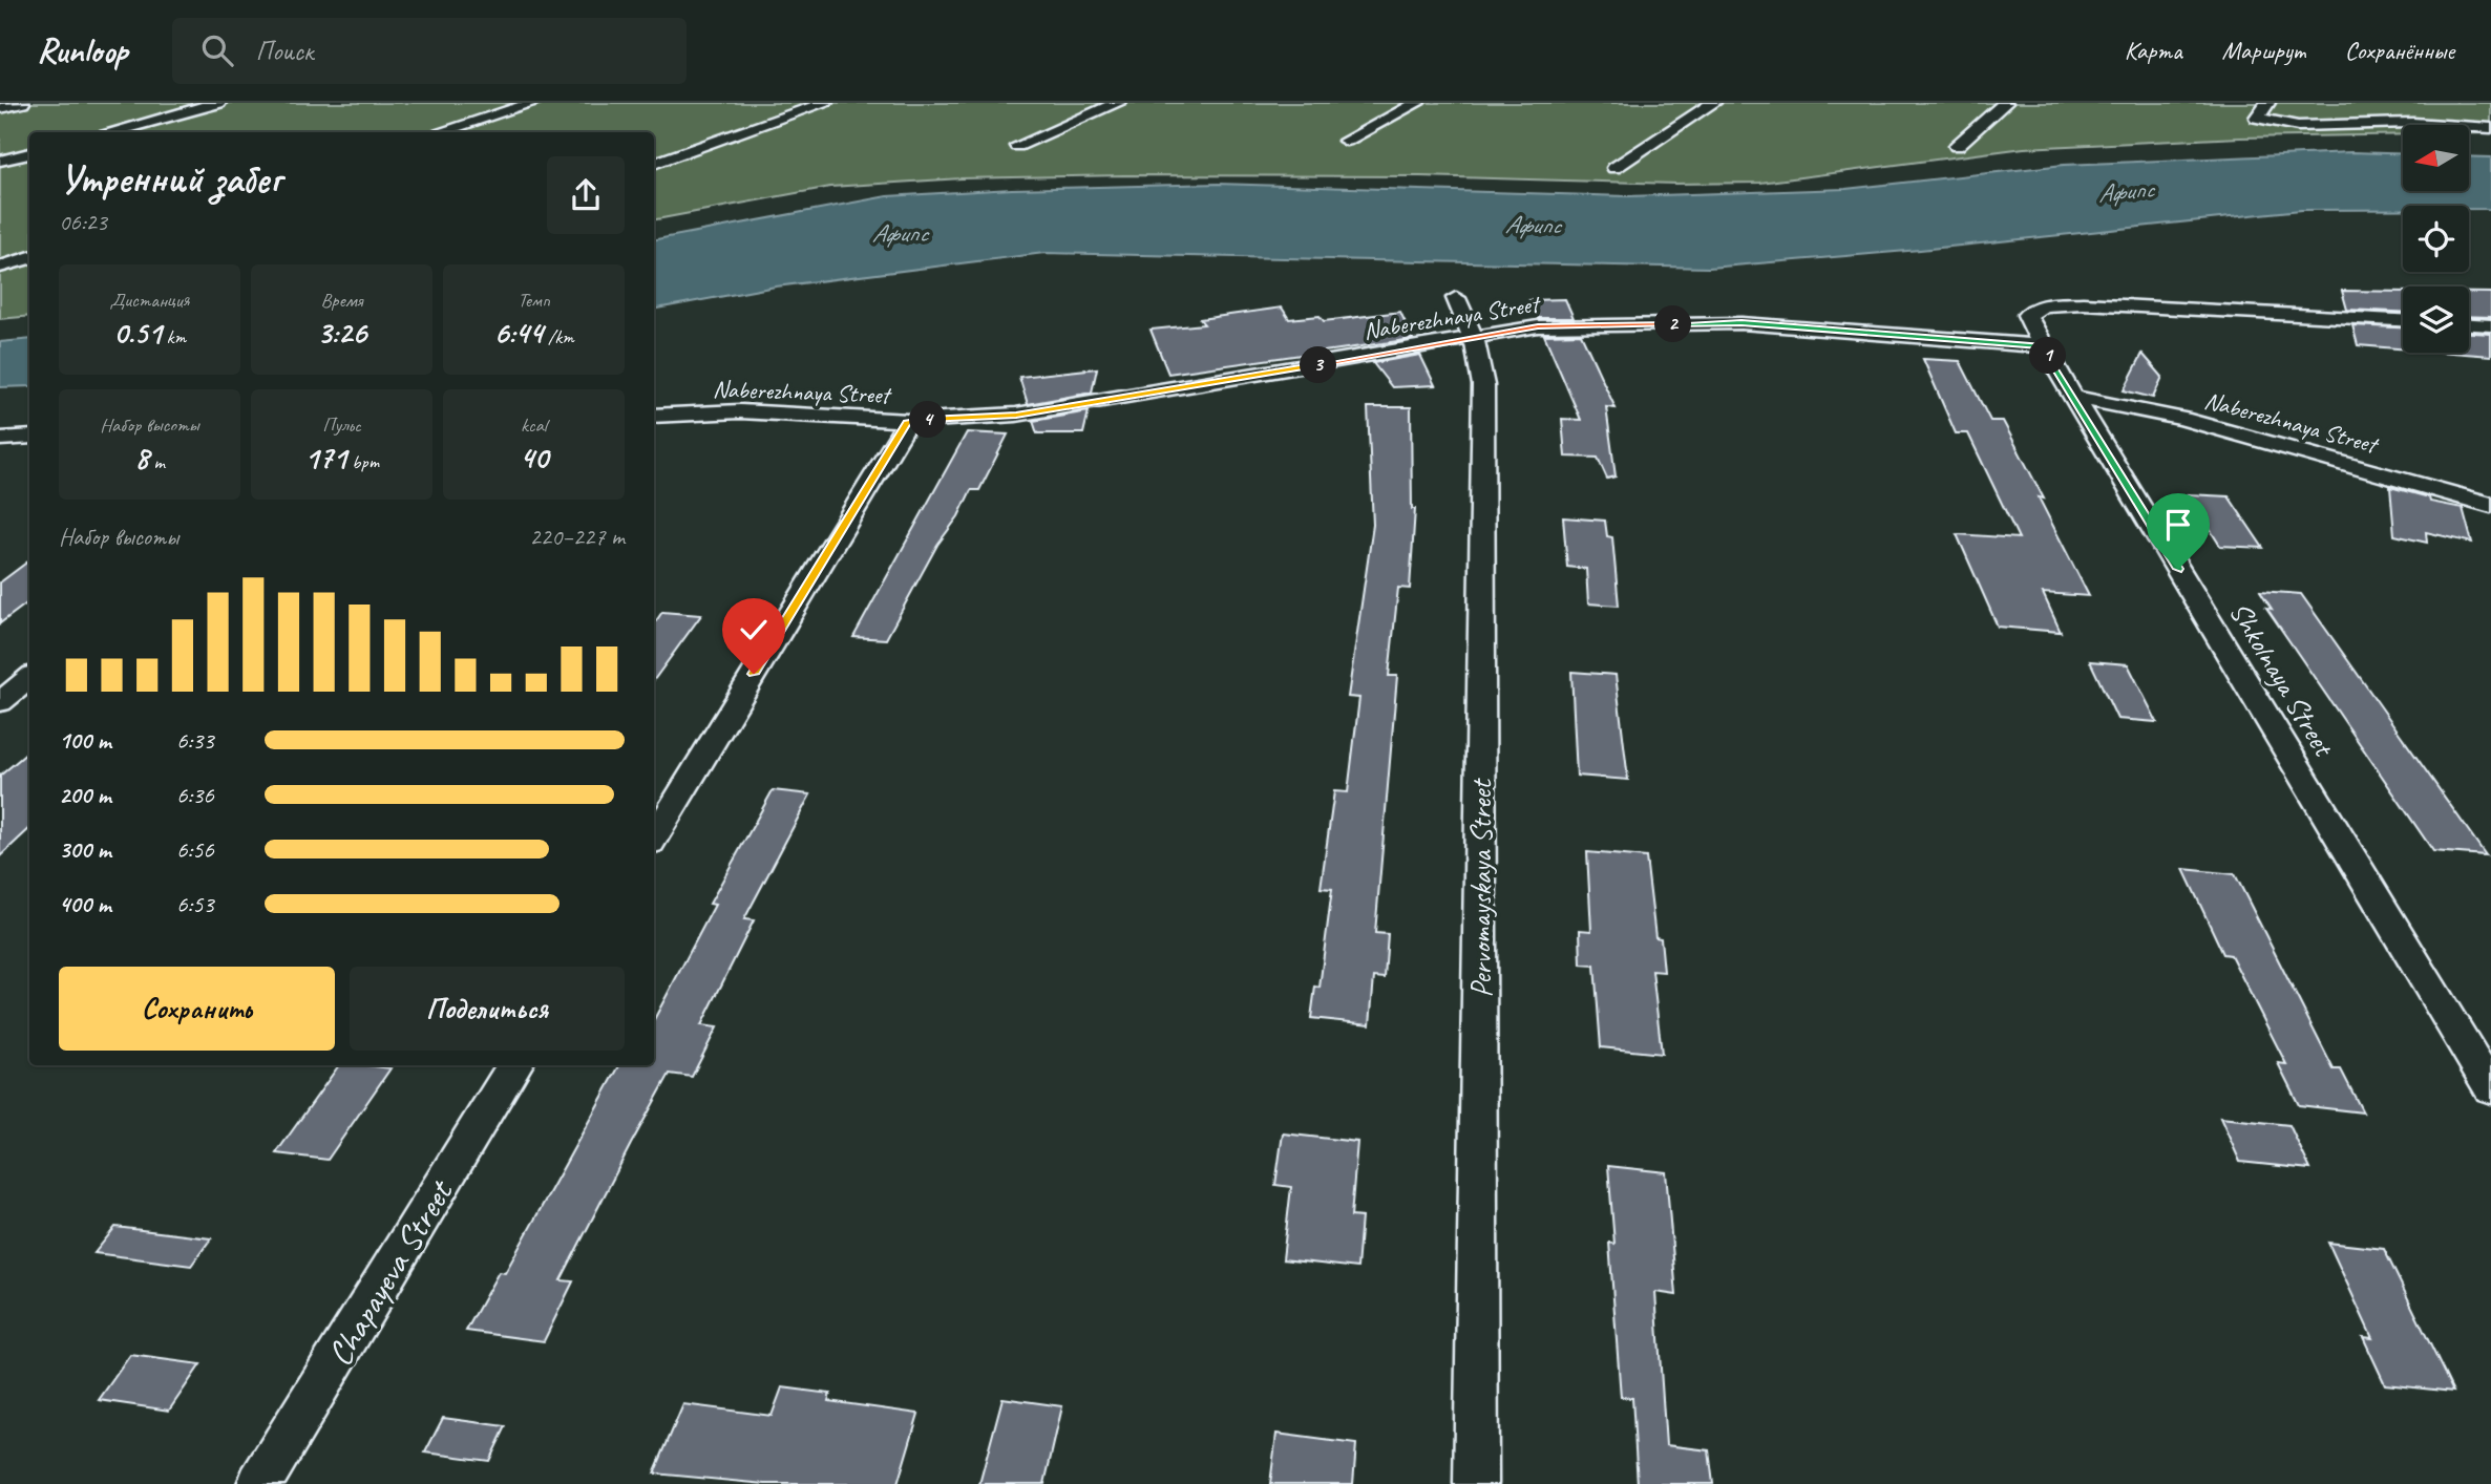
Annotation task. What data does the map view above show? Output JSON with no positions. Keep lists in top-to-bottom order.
{
  "streets": {
    "street": [
      "Naberezhnaya Street",
      "Shkolnaya Street",
      "Pervomayskaya Street",
      "Chapayeva Street"
    ]
  },
  "crossings": [
    ["Naberezhnaya Street", "Shkolnaya Street"],
    ["Naberezhnaya Street", "Pervomayskaya Street"]
  ],
  "water": ["Афипс"],
  "north": "left",
  "page": {
    "header": "Runloop",
    "search": "Поиск",
    "nav": ["Карта", "Маршрут", "Сохранённые"],
    "heading": ["Утренний забег", "06:23"],
    "stats": [
      ["Дистанция", "0.51 km"],
      ["Время", "3:26"],
      ["Темп", "6:44 /km"],
      ["Набор высоты", "8 m"],
      ["Пульс", "171 bpm"],
      ["kcal", "40"]
    ],
    "pins": [
      "2",
      "1",
      "3",
      "4"
    ],
    "chart": ["Набор высоты", "220–227 m"],
    "list": [
      {
        "name": "100 m",
        "note": "6:33"
      },
      {
        "name": "200 m",
        "note": "6:36"
      },
      {
        "name": "300 m",
        "note": "6:56"
      },
      {
        "name": "400 m",
        "note": "6:53"
      }
    ],
    "buttons": ["Сохранить", "Поделиться"]
  }
}
